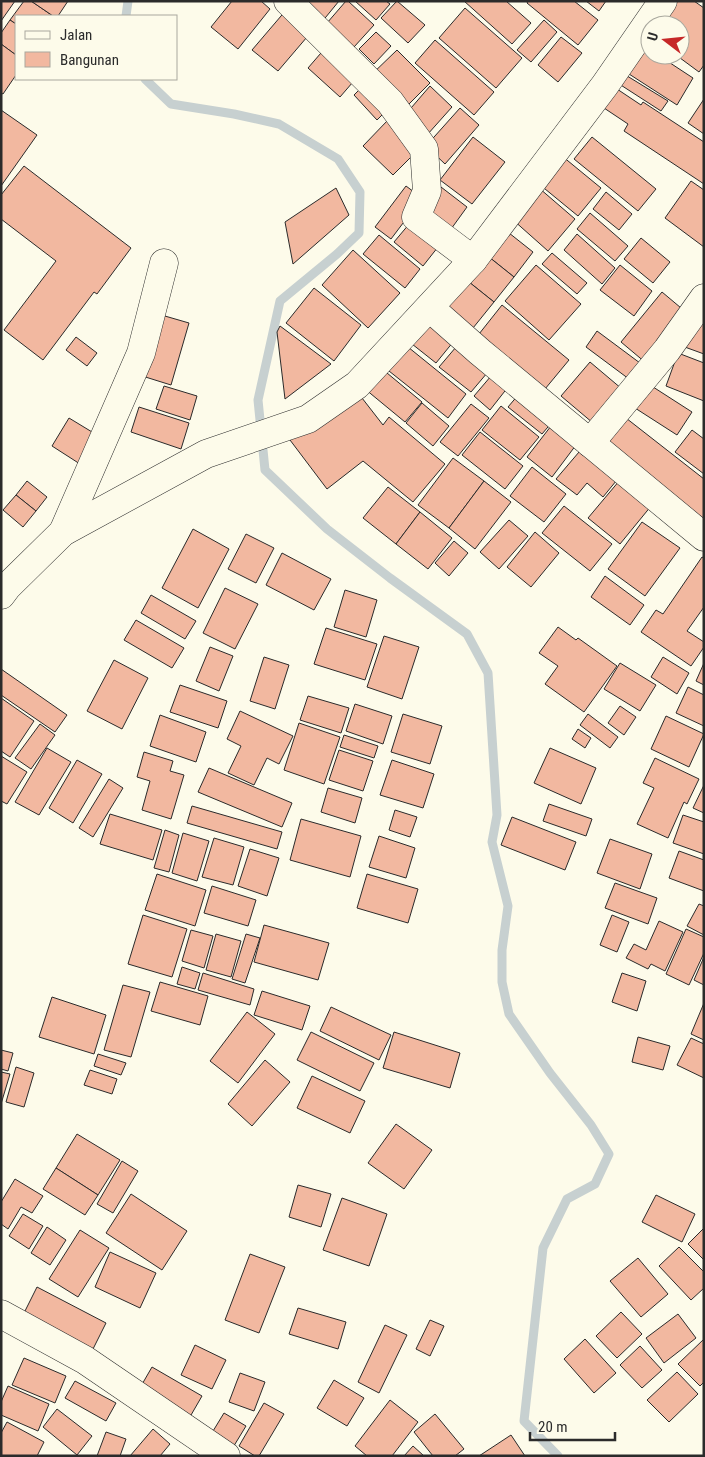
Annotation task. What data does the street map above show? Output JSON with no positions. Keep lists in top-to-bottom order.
{
  "legend": ["Jalan", "Bangunan"],
  "scale_bar": "20 m",
  "north": "left"
}
